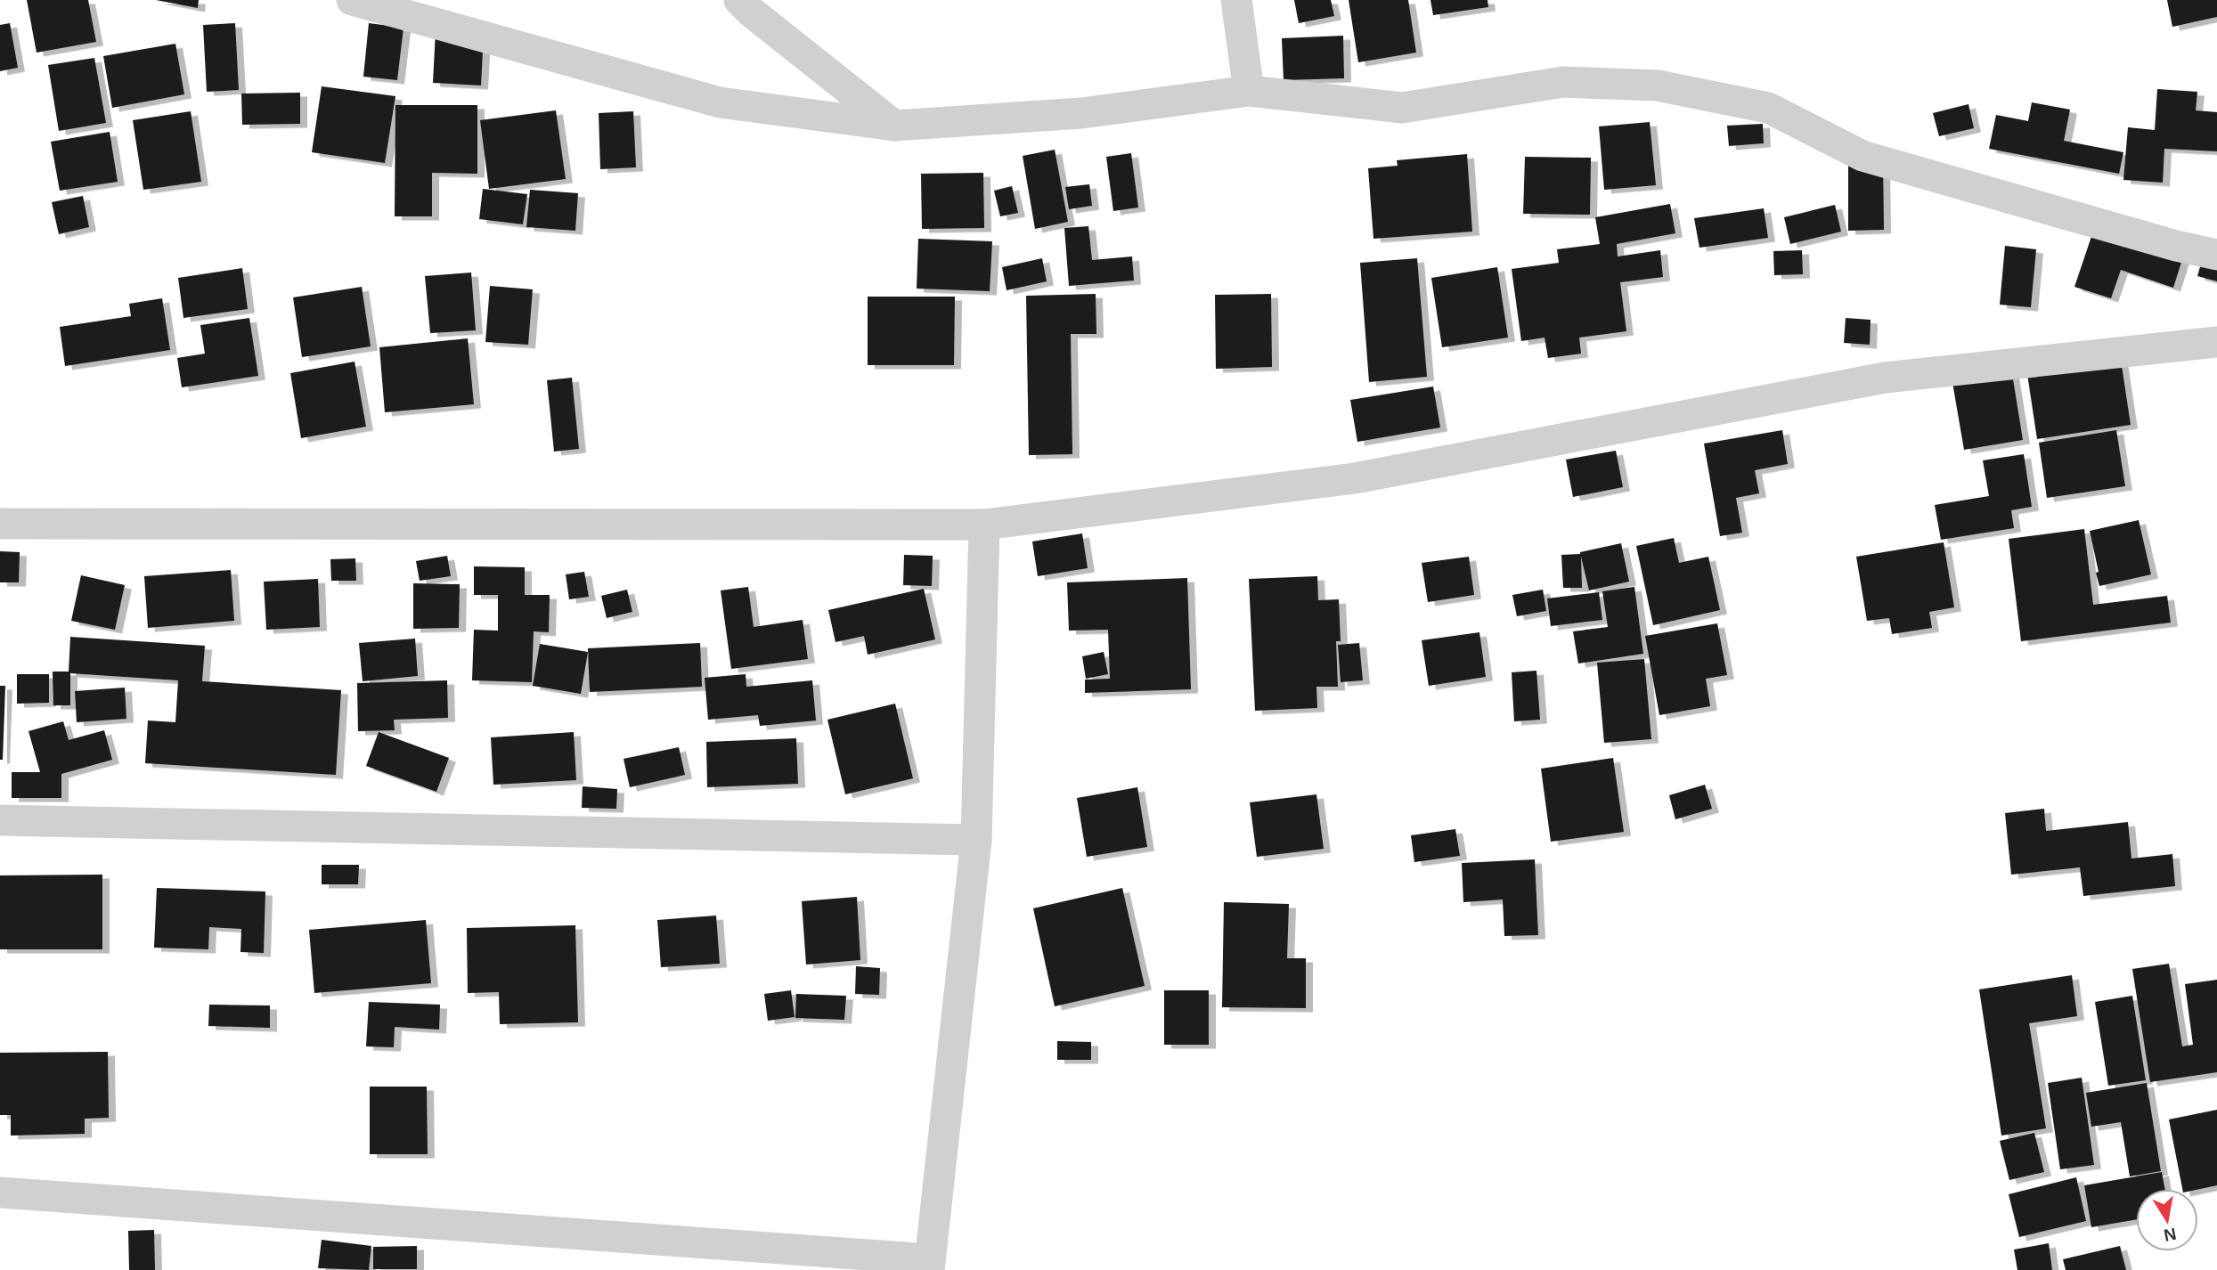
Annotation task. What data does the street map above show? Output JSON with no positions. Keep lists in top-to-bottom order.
{
  "north": "bottom"
}
